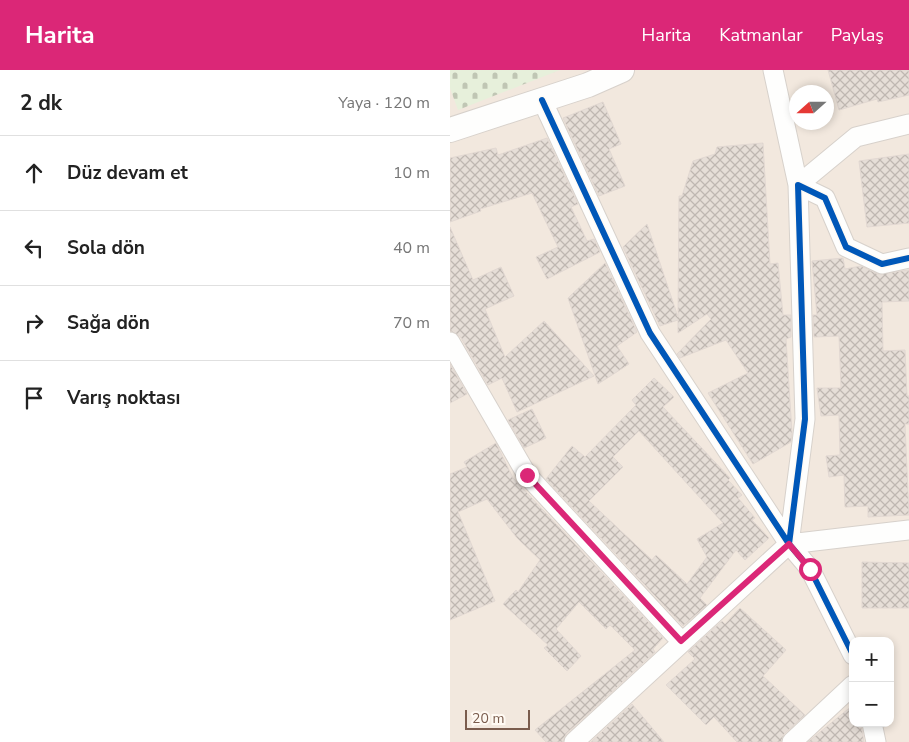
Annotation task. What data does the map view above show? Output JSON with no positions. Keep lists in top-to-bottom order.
{
  "scale_bar": "20 m",
  "north": "left",
  "page": {
    "header": "Harita",
    "nav": ["Harita", "Katmanlar", "Paylaş"],
    "heading": ["2 dk", "Yaya · 120 m"],
    "list": [
      ["Düz devam et", "10 m"],
      ["Sola dön", "40 m"],
      ["Sağa dön", "70 m"],
      "Varış noktası"
    ],
    "map_buttons": ["+", "−"],
    "scale": "20 m"
  }
}
